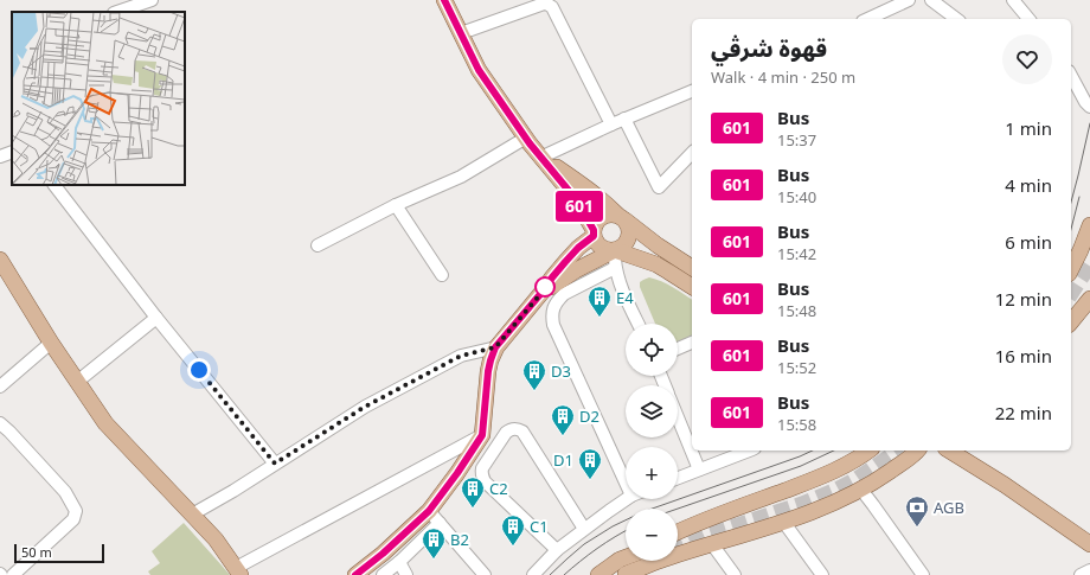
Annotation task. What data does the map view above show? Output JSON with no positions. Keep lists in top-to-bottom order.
{
  "places": {
    "building": [
      "E4",
      "D3",
      "D2",
      "D1",
      "C2",
      "C1",
      "B2"
    ],
    "bank": ["AGB"]
  },
  "lines": ["bus line 601"],
  "scale_bar": "50 m",
  "page": {
    "on_map": "601",
    "heading": ["قهوة شرڤي", "Walk · 4 min · 250 m"],
    "list": [
      {
        "mark": "601",
        "name": "Bus",
        "note": "15:37",
        "value": "1 min"
      },
      {
        "mark": "601",
        "name": "Bus",
        "note": "15:40",
        "value": "4 min"
      },
      {
        "mark": "601",
        "name": "Bus",
        "note": "15:42",
        "value": "6 min"
      },
      {
        "mark": "601",
        "name": "Bus",
        "note": "15:48",
        "value": "12 min"
      },
      {
        "mark": "601",
        "name": "Bus",
        "note": "15:52",
        "value": "16 min"
      },
      {
        "mark": "601",
        "name": "Bus",
        "note": "15:58",
        "value": "22 min"
      }
    ],
    "map_buttons": ["+", "−"],
    "scale": "50 m"
  }
}
